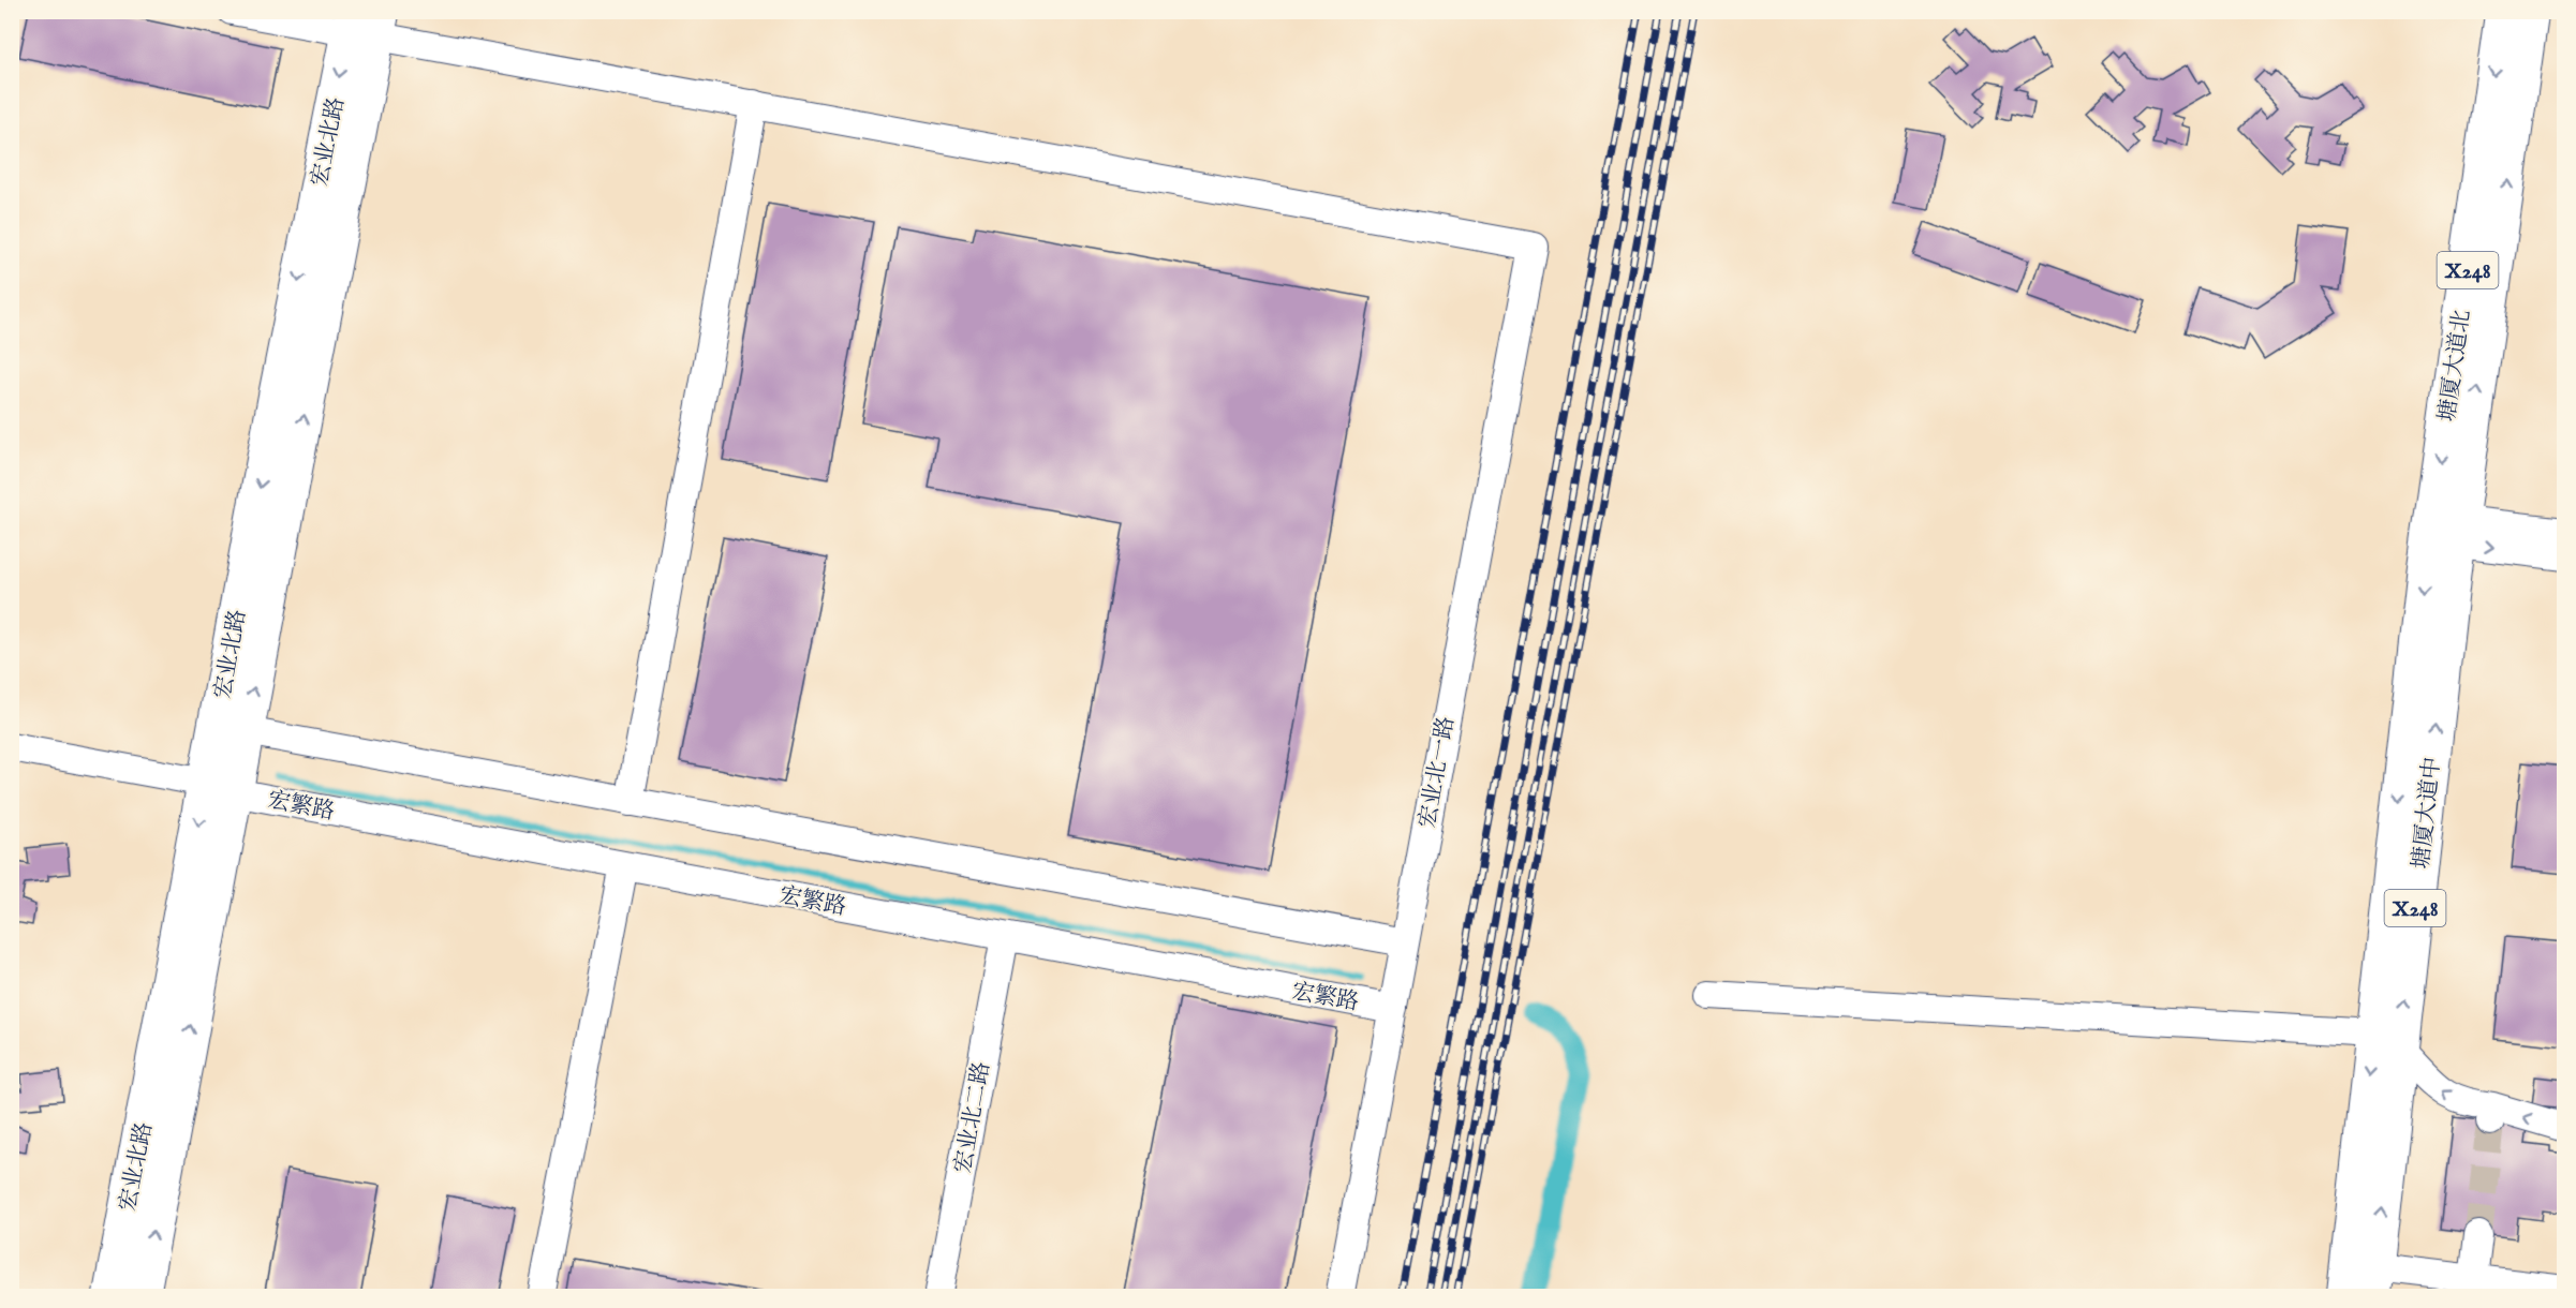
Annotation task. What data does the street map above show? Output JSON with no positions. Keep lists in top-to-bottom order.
{
  "streets": {
    "main road": [
      "宏业北路",
      "X248",
      "塘厦大道北",
      "塘厦大道中"
    ],
    "street": ["宏业北一路", "宏繁路", "宏业北二路"]
  },
  "crossings": [
    ["宏业北路", "宏繁路"],
    ["塘厦大道北", "塘厦大道中"],
    ["宏业北一路", "宏繁路"],
    ["宏繁路", "宏业北二路"]
  ]
}
